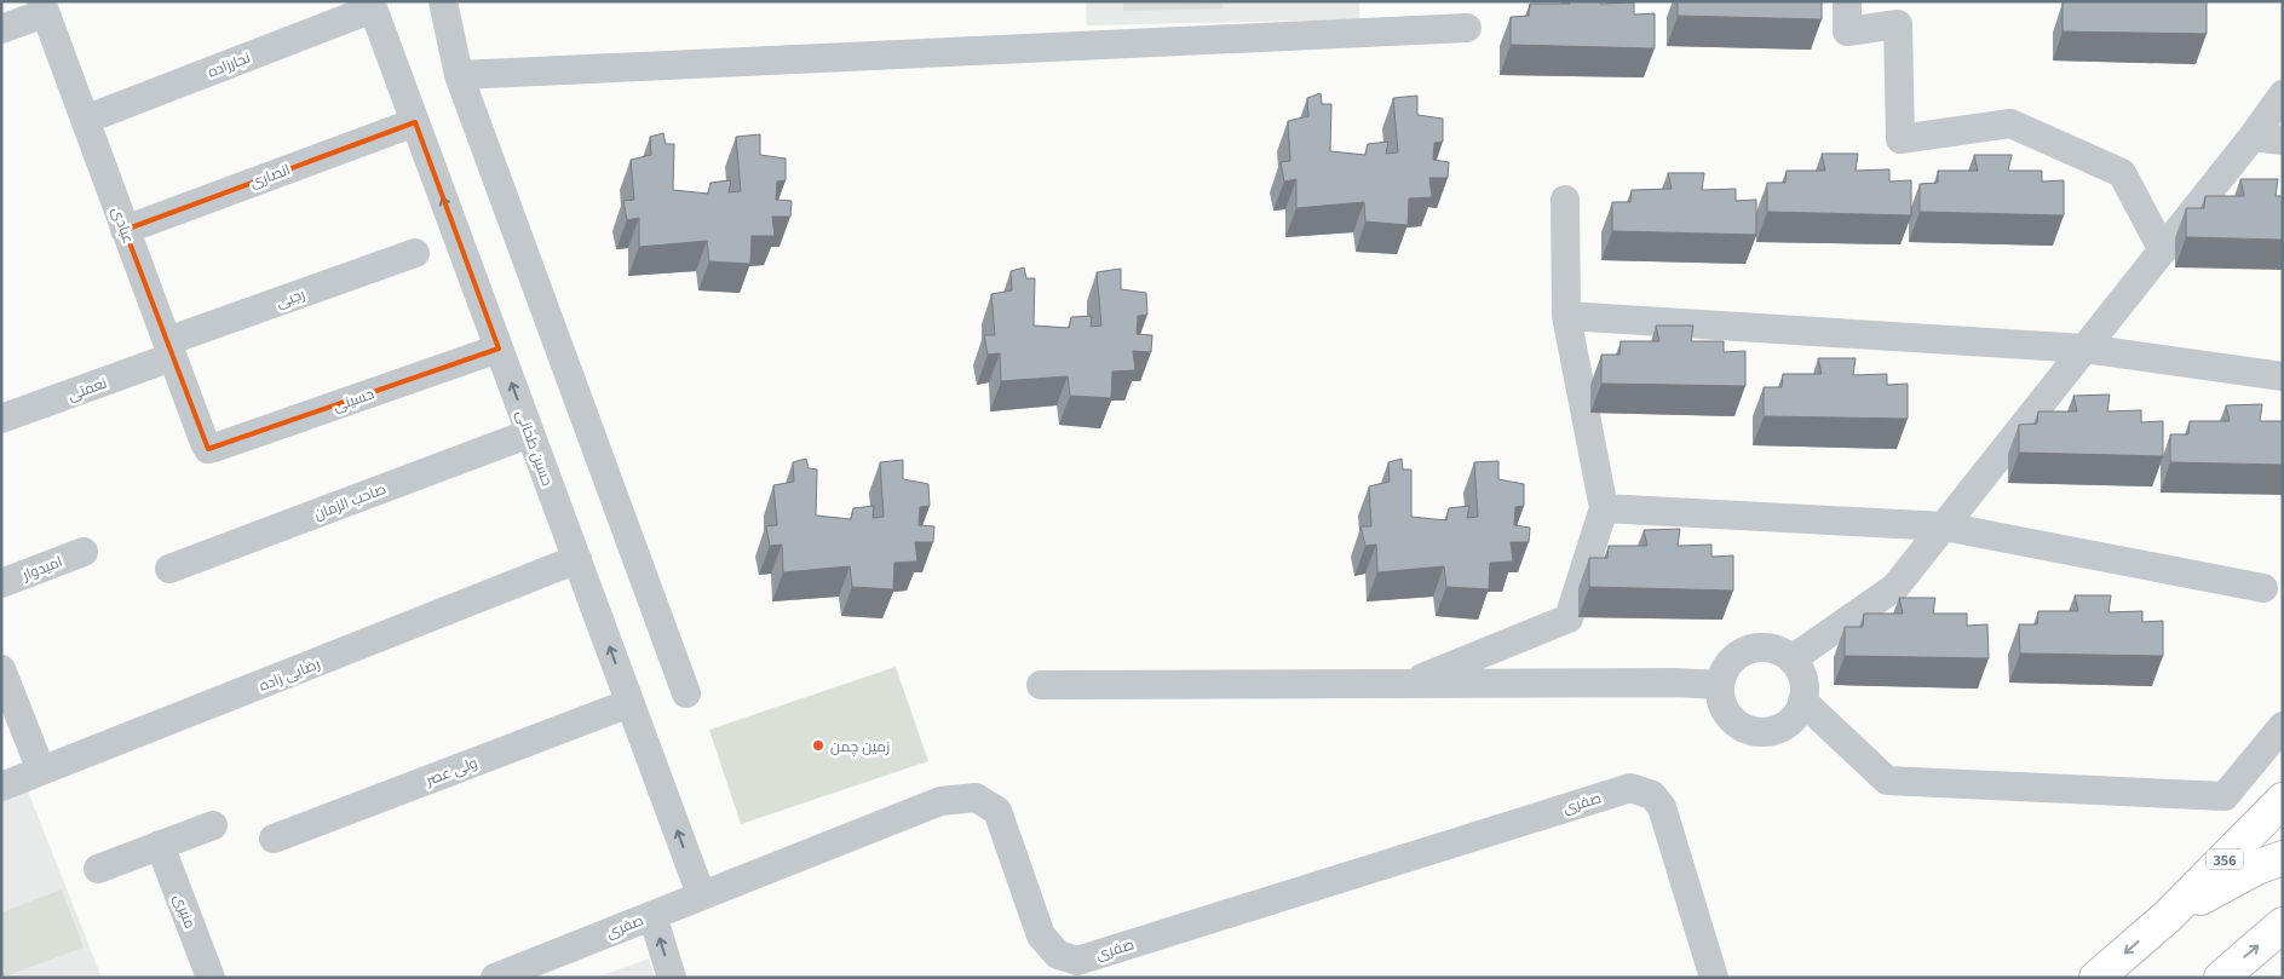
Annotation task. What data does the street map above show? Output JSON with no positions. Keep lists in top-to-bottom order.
{
  "streets": {
    "main road": ["356"],
    "street": [
      "نجارزاده",
      "انصاری",
      "عبادی",
      "رجبی",
      "نعمتی",
      "حسینی",
      "حسین طحانی",
      "صاحب الزمان",
      "امیدوار",
      "رضایی زاده",
      "ولی عصر",
      "صفری",
      "منیری"
    ]
  },
  "crossings": [
    ["نجارزاده", "عبادی"],
    ["نجارزاده", "حسین طحانی"],
    ["انصاری", "عبادی"],
    ["انصاری", "حسین طحانی"],
    ["عبادی", "رجبی"],
    ["عبادی", "نعمتی"],
    ["عبادی", "حسینی"],
    ["رجبی", "نعمتی"],
    ["حسینی", "حسین طحانی"],
    ["حسین طحانی", "صاحب الزمان"],
    ["حسین طحانی", "رضایی زاده"],
    ["حسین طحانی", "ولی عصر"],
    ["حسین طحانی", "صفری"]
  ],
  "places": ["زمین چمن"]
}
